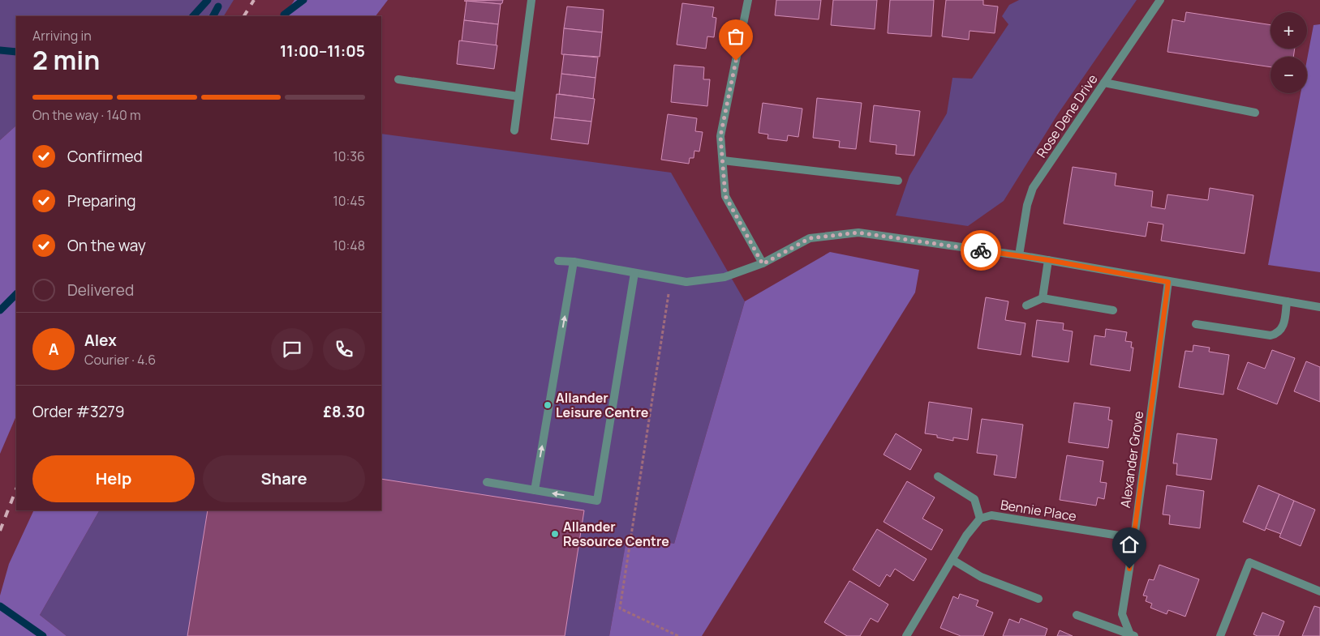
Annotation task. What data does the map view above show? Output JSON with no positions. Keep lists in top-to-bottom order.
{
  "streets": {
    "street": ["Rose Dene Drive", "Alexander Grove", "Bennie Place"]
  },
  "crossings": [
    ["Alexander Grove", "Bennie Place"]
  ],
  "places": ["Allander Leisure Centre", "Allander Resource Centre"],
  "page": {
    "map_buttons": ["+", "−"],
    "heading": ["2 min", "Arriving in", "11:00–11:05"],
    "panel": [
      "Alex",
      "Courier · 4.6",
      "Order #3279",
      "£8.30"
    ],
    "bar": "On the way · 140 m",
    "list": [
      ["Confirmed", "10:36"],
      ["Preparing", "10:45"],
      ["On the way", "10:48"],
      "Delivered"
    ],
    "round": "A",
    "buttons": ["Help", "Share"]
  }
}
